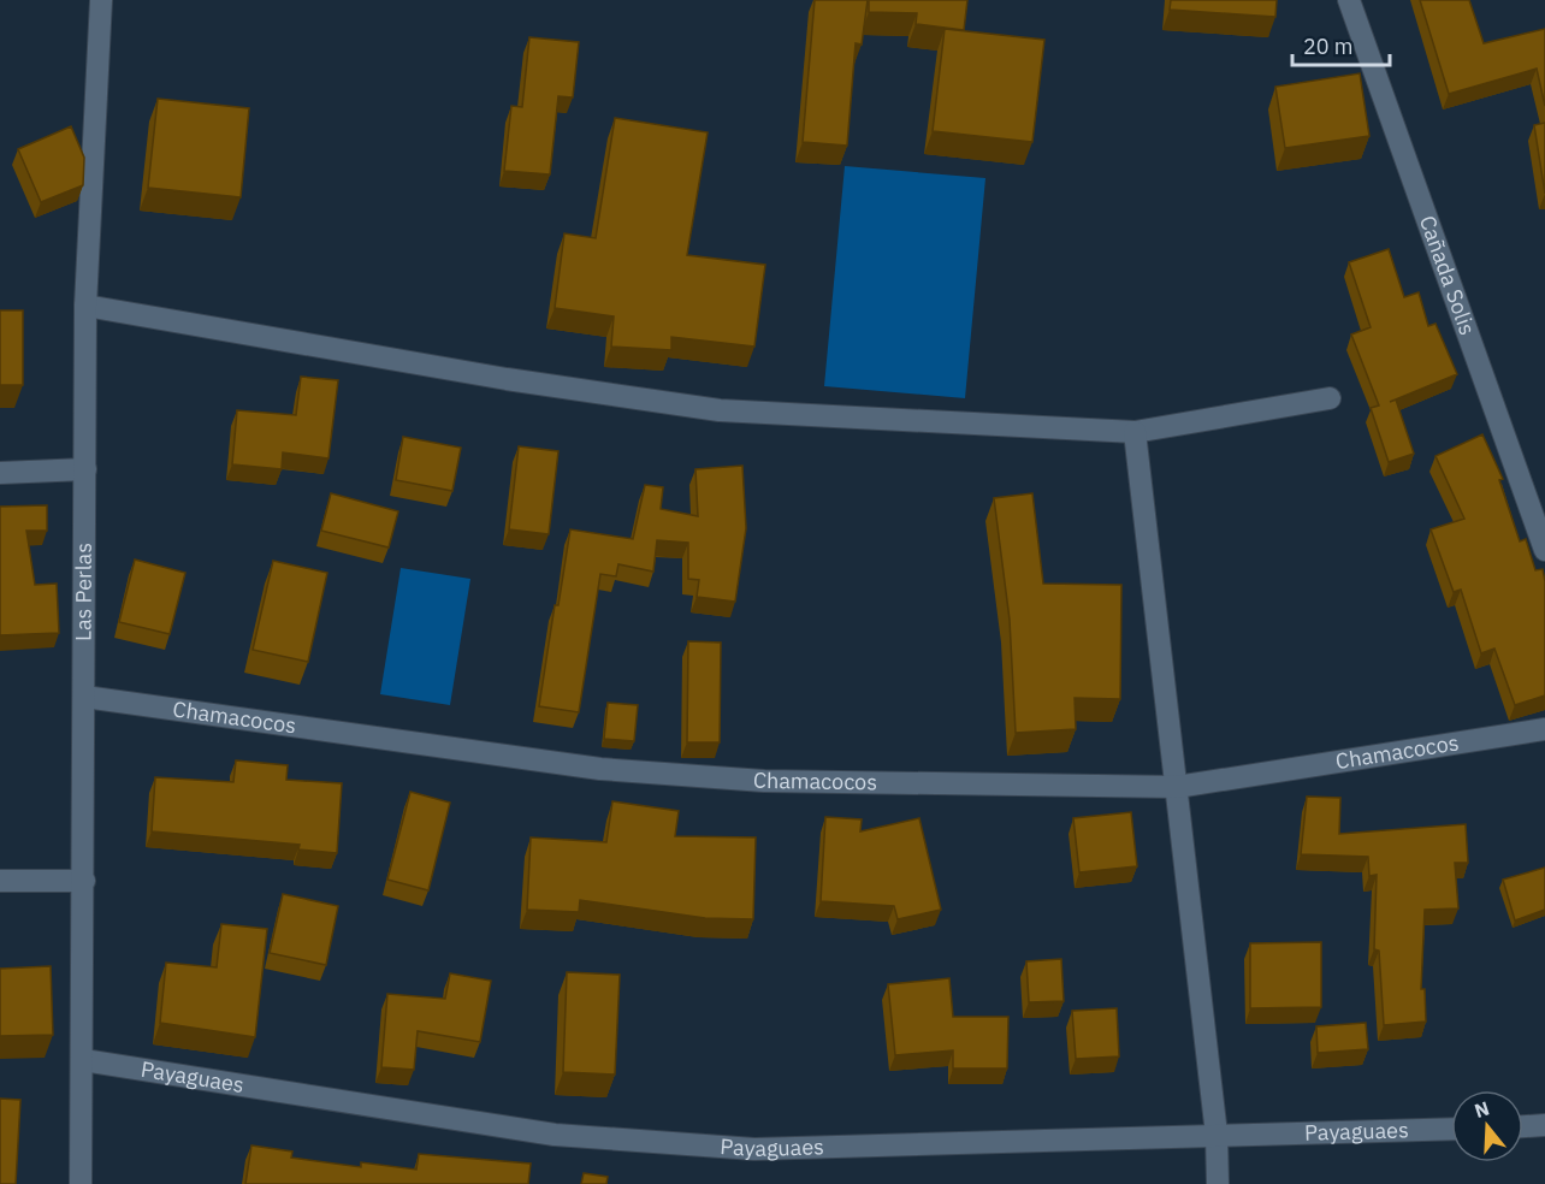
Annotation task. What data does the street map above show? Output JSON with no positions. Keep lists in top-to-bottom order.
{
  "streets": {
    "street": [
      "Cañada Solis",
      "Las Perlas",
      "Chamacocos",
      "Payaguaes"
    ]
  },
  "crossings": [
    ["Las Perlas", "Chamacocos"],
    ["Las Perlas", "Payaguaes"]
  ],
  "scale_bar": "20 m",
  "north": "top"
}
